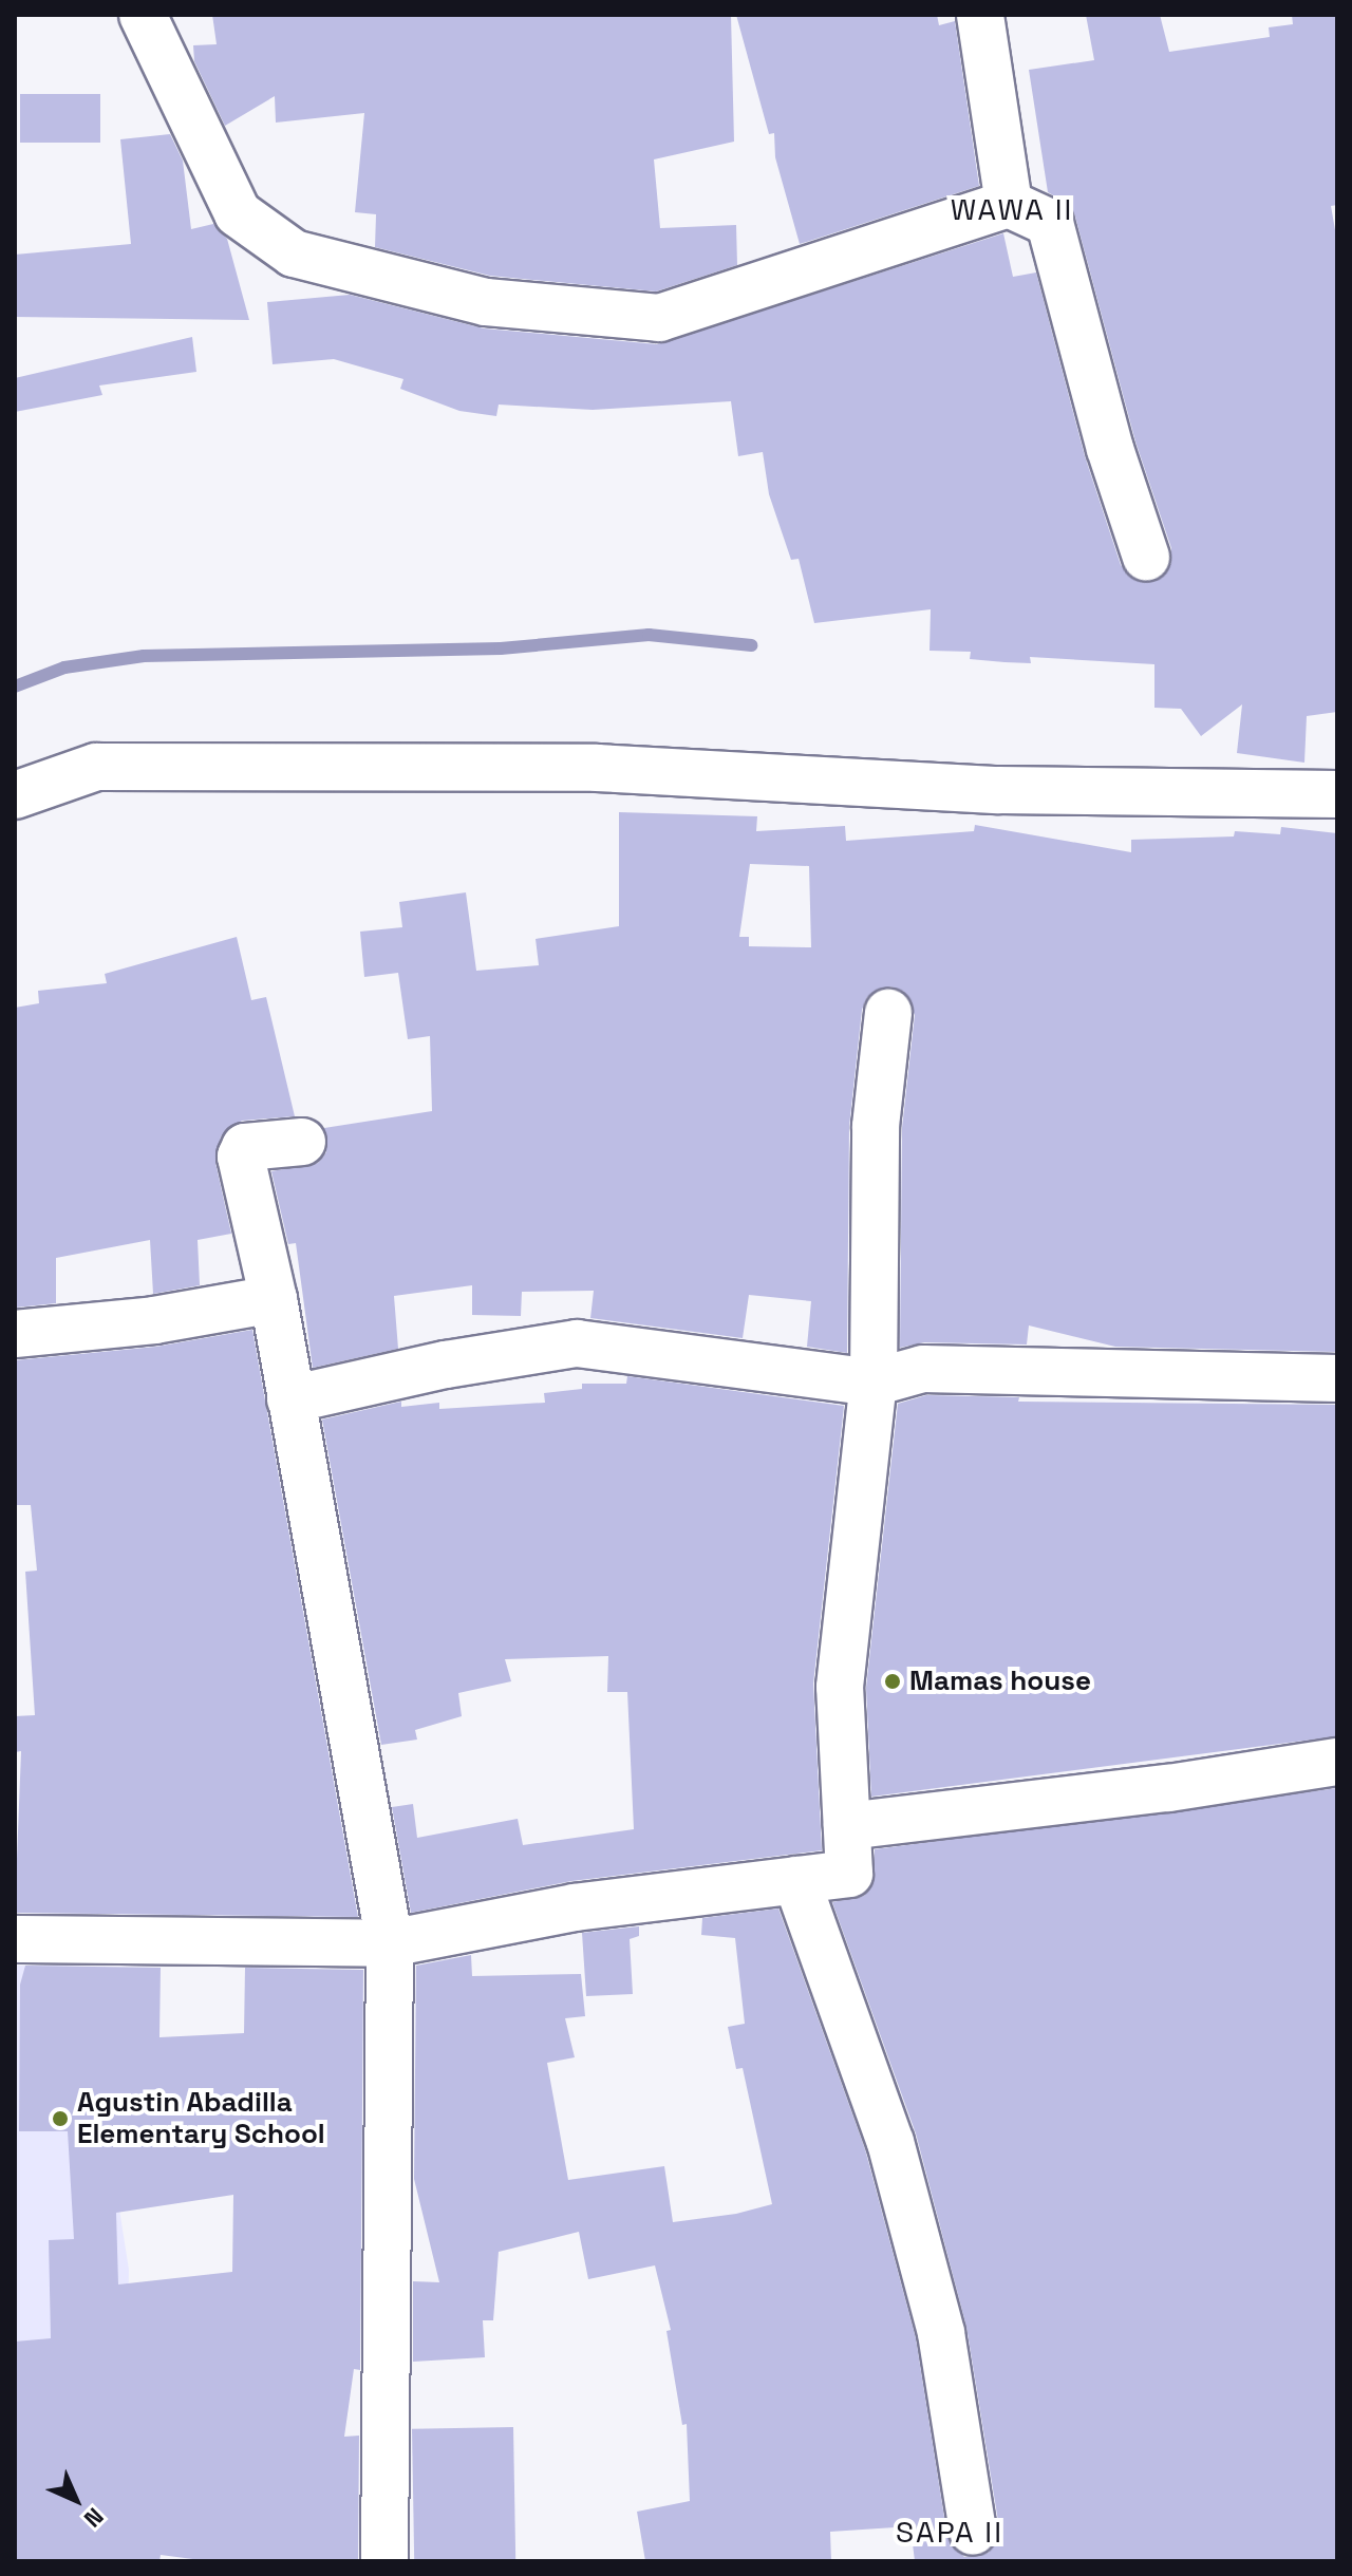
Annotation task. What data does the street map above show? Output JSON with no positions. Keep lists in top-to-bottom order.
{
  "districts": ["WAWA II", "SAPA II"],
  "places": ["Mamas house", "Agustin Abadilla Elementary School"],
  "north": "bottom right"
}
